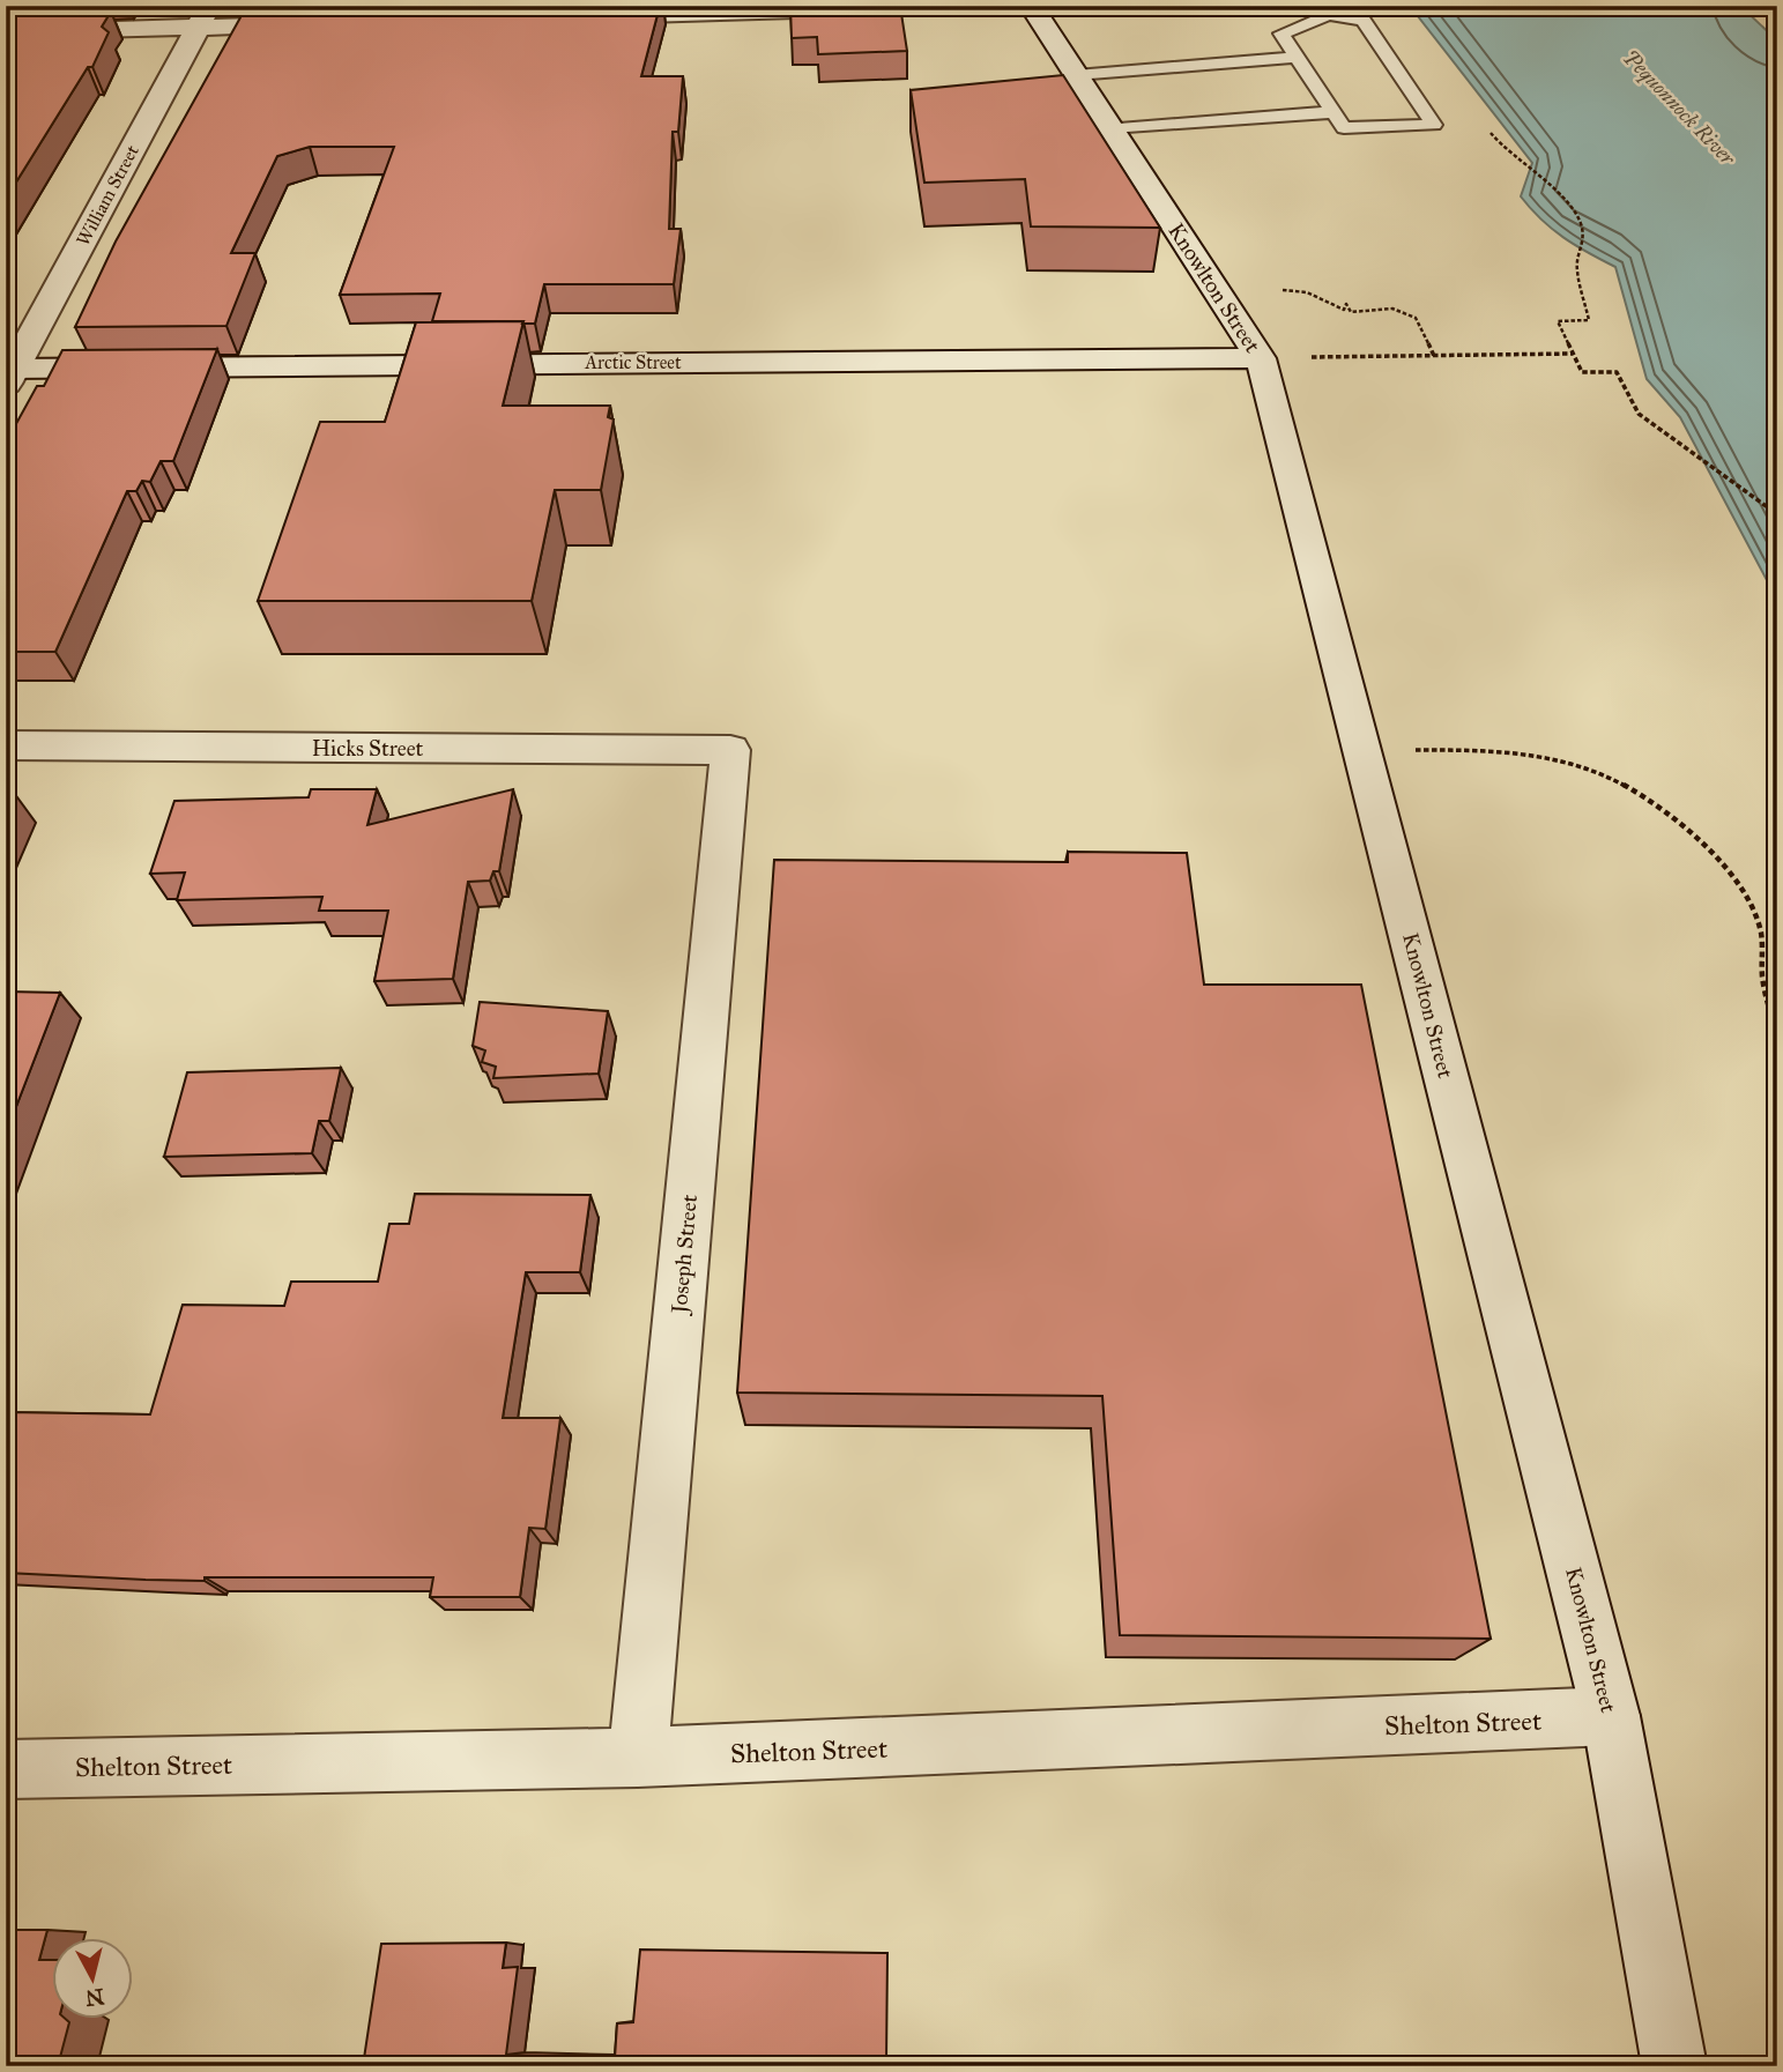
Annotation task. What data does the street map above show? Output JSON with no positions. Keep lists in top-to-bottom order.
{
  "streets": {
    "street": [
      "William Street",
      "Knowlton Street",
      "Arctic Street",
      "Hicks Street",
      "Joseph Street",
      "Shelton Street"
    ]
  },
  "crossings": [
    ["William Street", "Arctic Street"],
    ["Knowlton Street", "Arctic Street"],
    ["Knowlton Street", "Shelton Street"],
    ["Hicks Street", "Joseph Street"],
    ["Joseph Street", "Shelton Street"]
  ],
  "water": ["Pequonnock River"],
  "north": "bottom"
}
